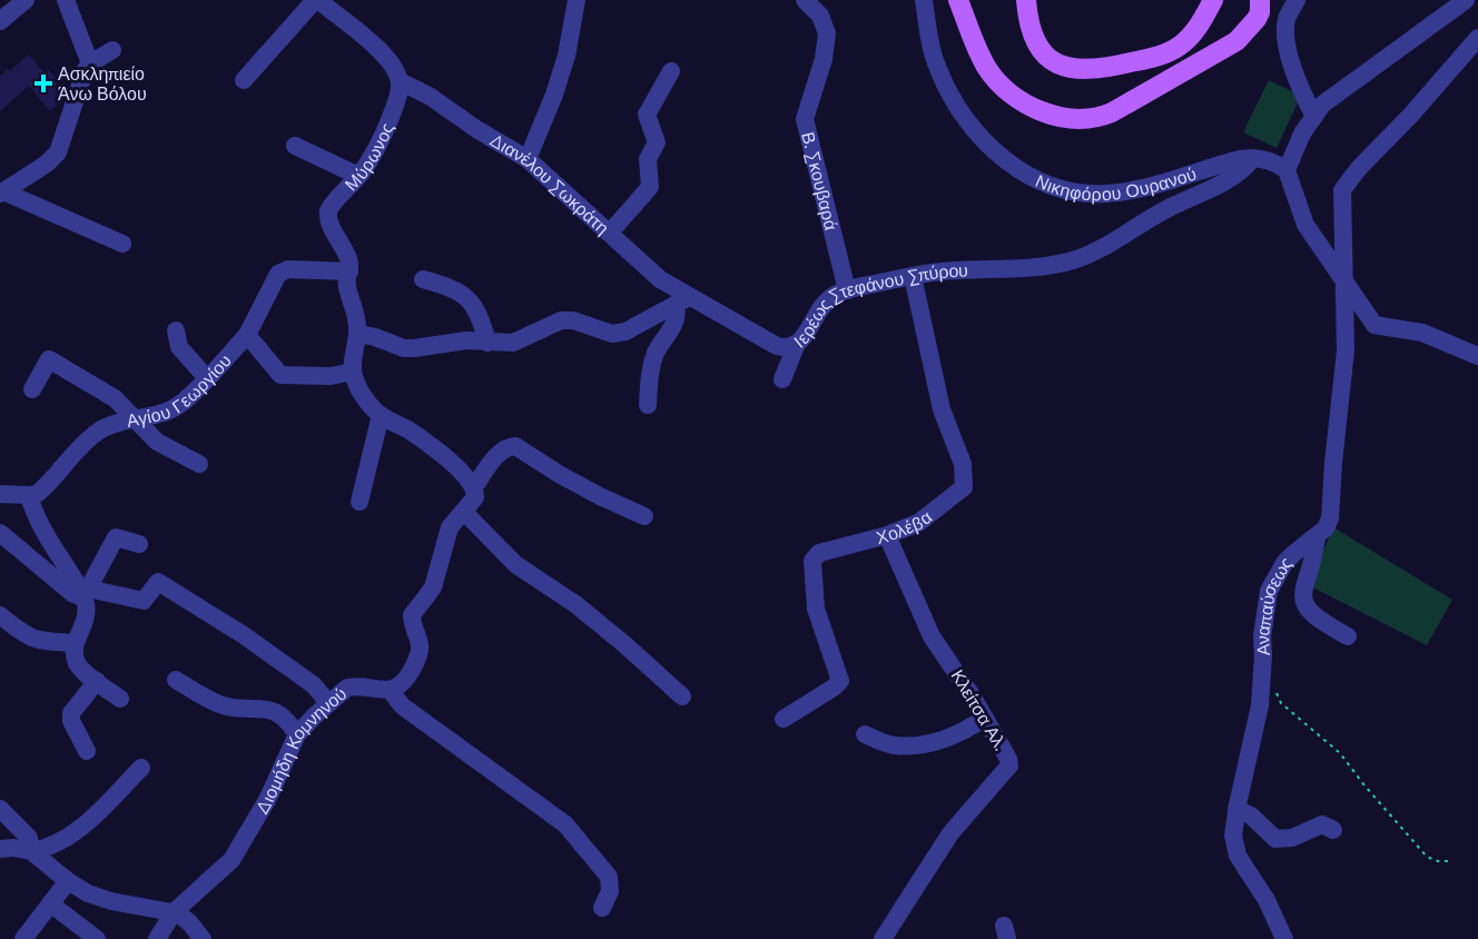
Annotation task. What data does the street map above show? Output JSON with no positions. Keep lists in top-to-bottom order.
{
  "streets": {
    "street": [
      "Μύρωνος",
      "Νικηφόρου Ουρανού",
      "Β. Σκουβαρά",
      "Διανέλου Σωκράτη",
      "Ιερέως Στεφάνου Σπύρου",
      "Αγίου Γεωργίου",
      "Χολέβα",
      "Αναπαύσεως",
      "Κλείτσα Αλ.",
      "Διομήδη Κομνηνού"
    ]
  },
  "crossings": [
    ["Μύρωνος", "Διανέλου Σωκράτη"],
    ["Μύρωνος", "Αγίου Γεωργίου"],
    ["Νικηφόρου Ουρανού", "Ιερέως Στεφάνου Σπύρου"],
    ["Β. Σκουβαρά", "Ιερέως Στεφάνου Σπύρου"],
    ["Διανέλου Σωκράτη", "Ιερέως Στεφάνου Σπύρου"],
    ["Ιερέως Στεφάνου Σπύρου", "Χολέβα"],
    ["Χολέβα", "Κλείτσα Αλ."]
  ],
  "places": {
    "health": ["Ασκληπιείο Άνω Βόλου"]
  }
}
